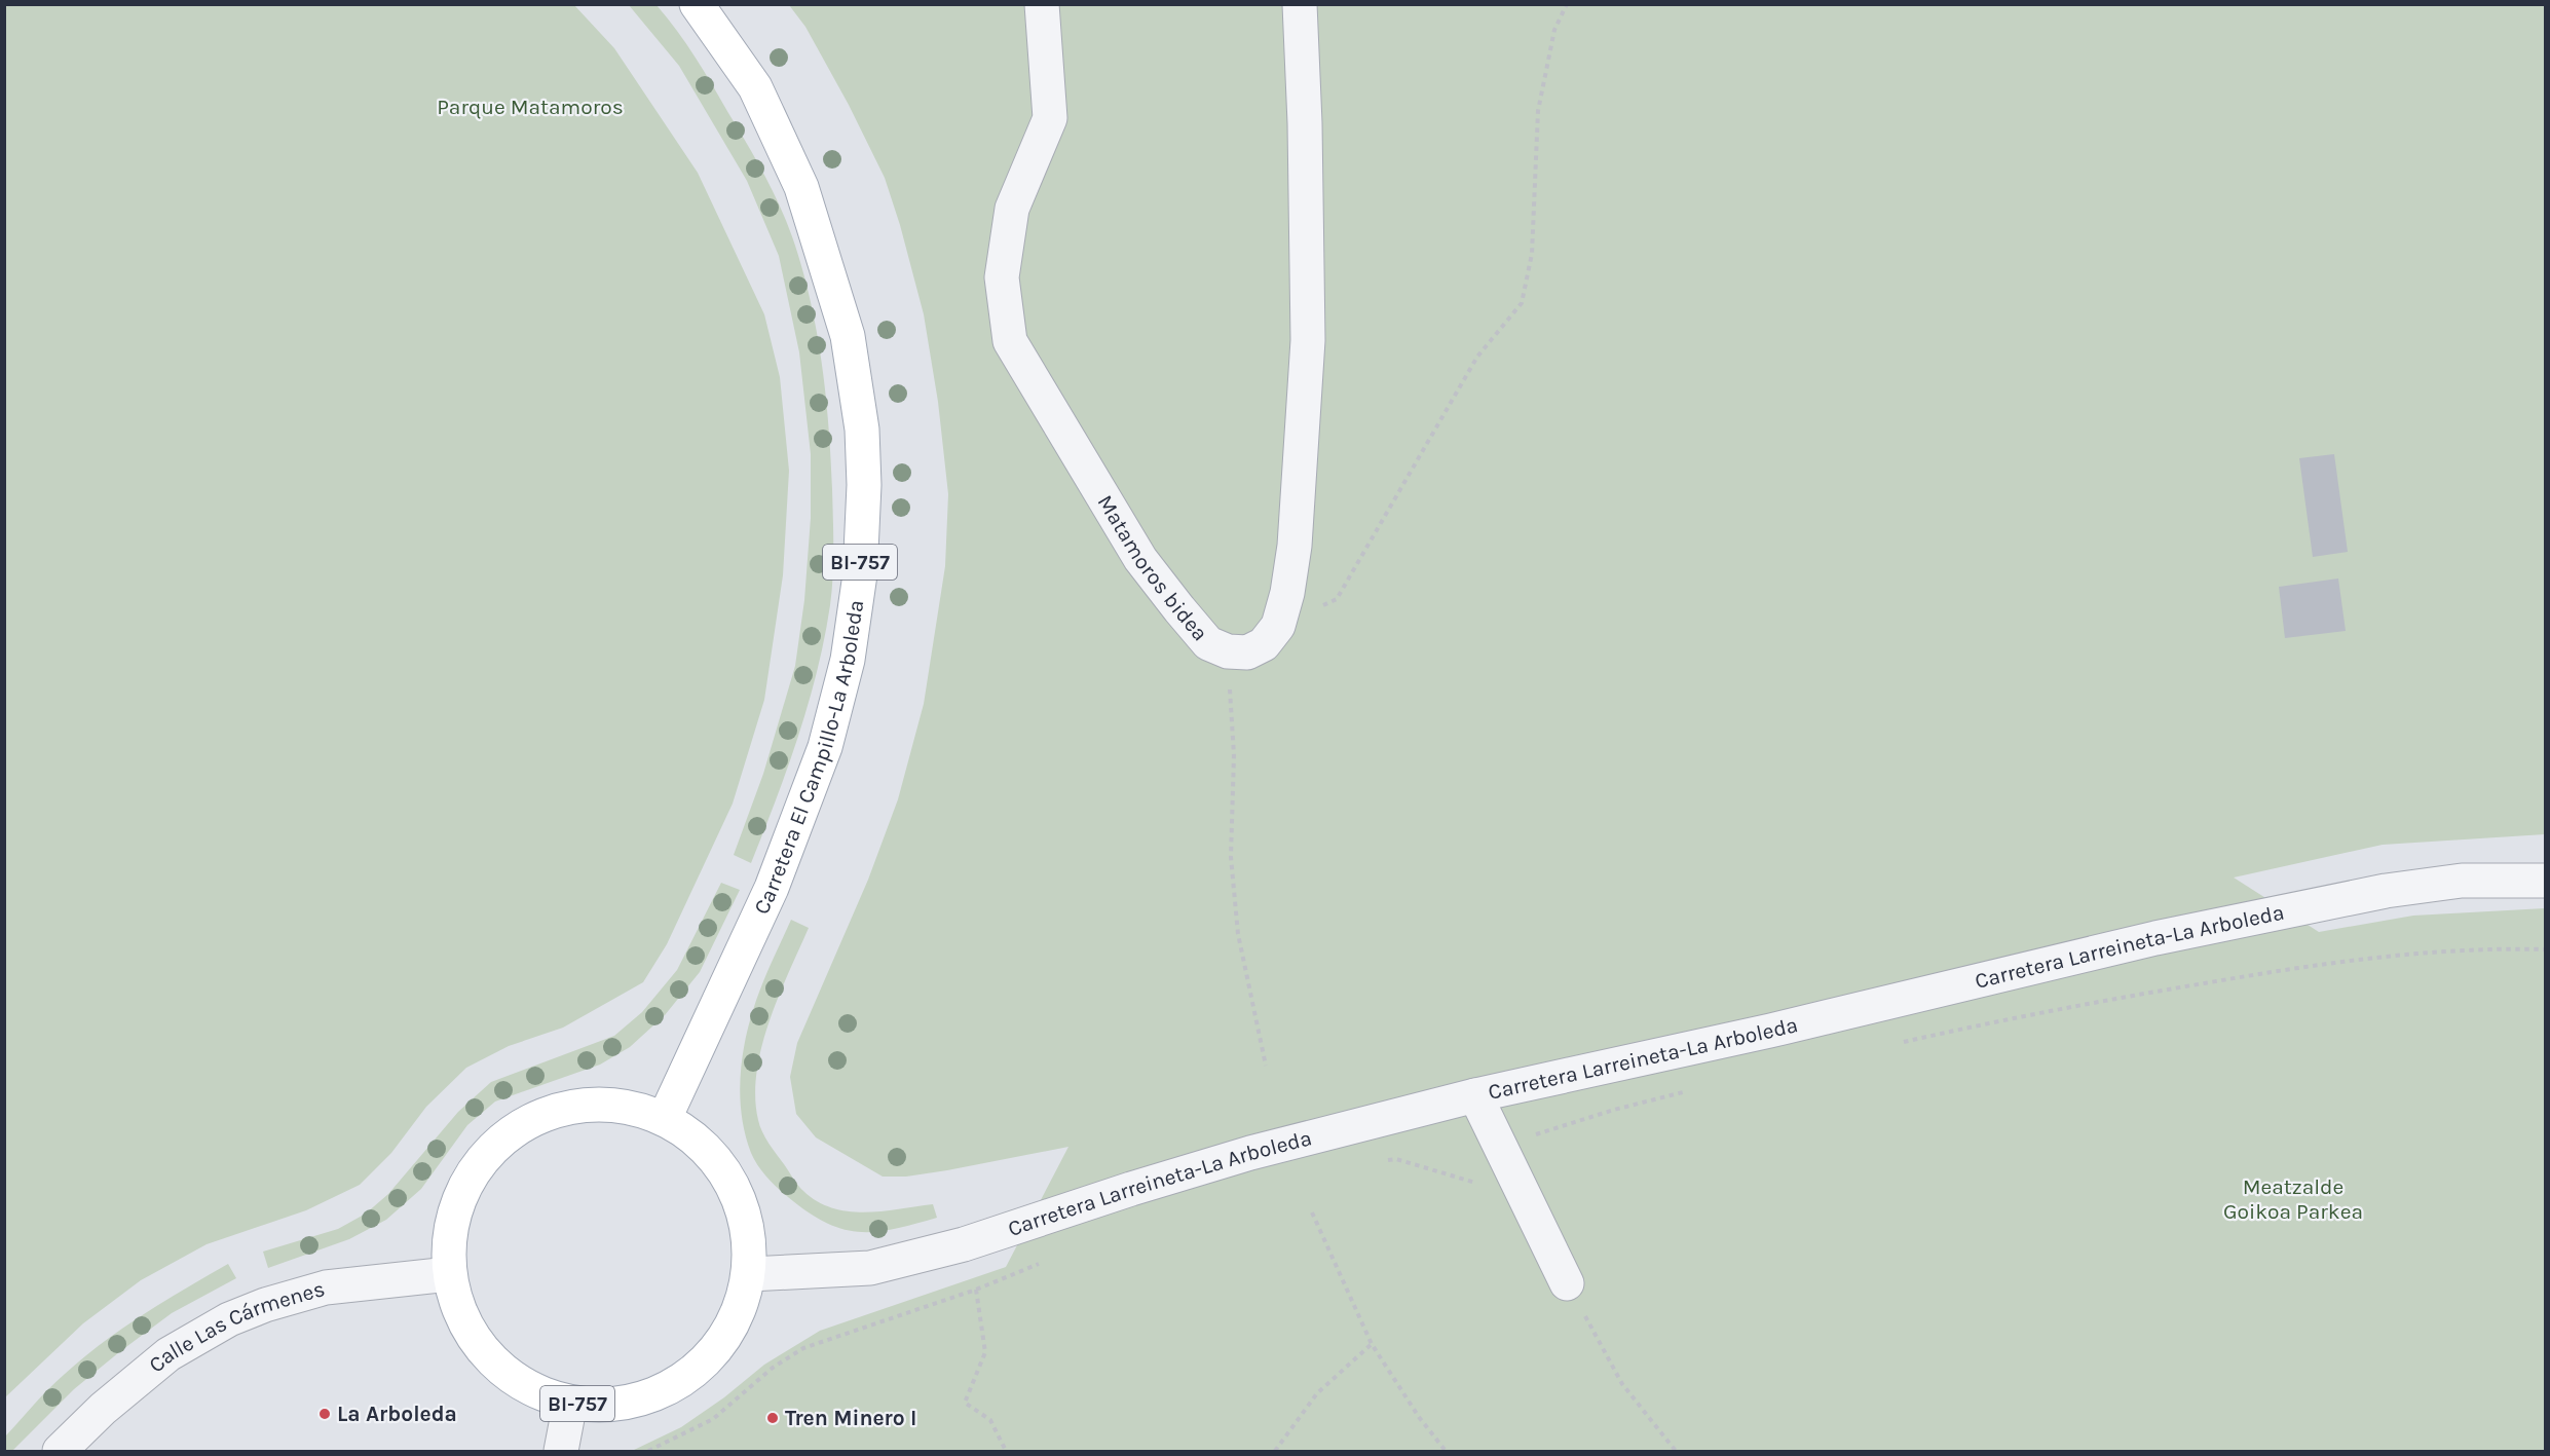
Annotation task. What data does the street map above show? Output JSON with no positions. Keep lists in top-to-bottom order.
{
  "streets": {
    "main road": ["BI-757", "Carretera El Campillo-La Arboleda"],
    "street": ["Matamoros bidea", "Carretera Larreineta-La Arboleda", "Calle Las Cármenes"]
  },
  "crossings": [
    ["BI-757", "Carretera El Campillo-La Arboleda"],
    ["BI-757", "Carretera Larreineta-La Arboleda"],
    ["BI-757", "Calle Las Cármenes"]
  ],
  "parks": ["Parque Matamoros", "Meatzalde Goikoa Parkea"],
  "places": ["La Arboleda", "Tren Minero I"]
}
